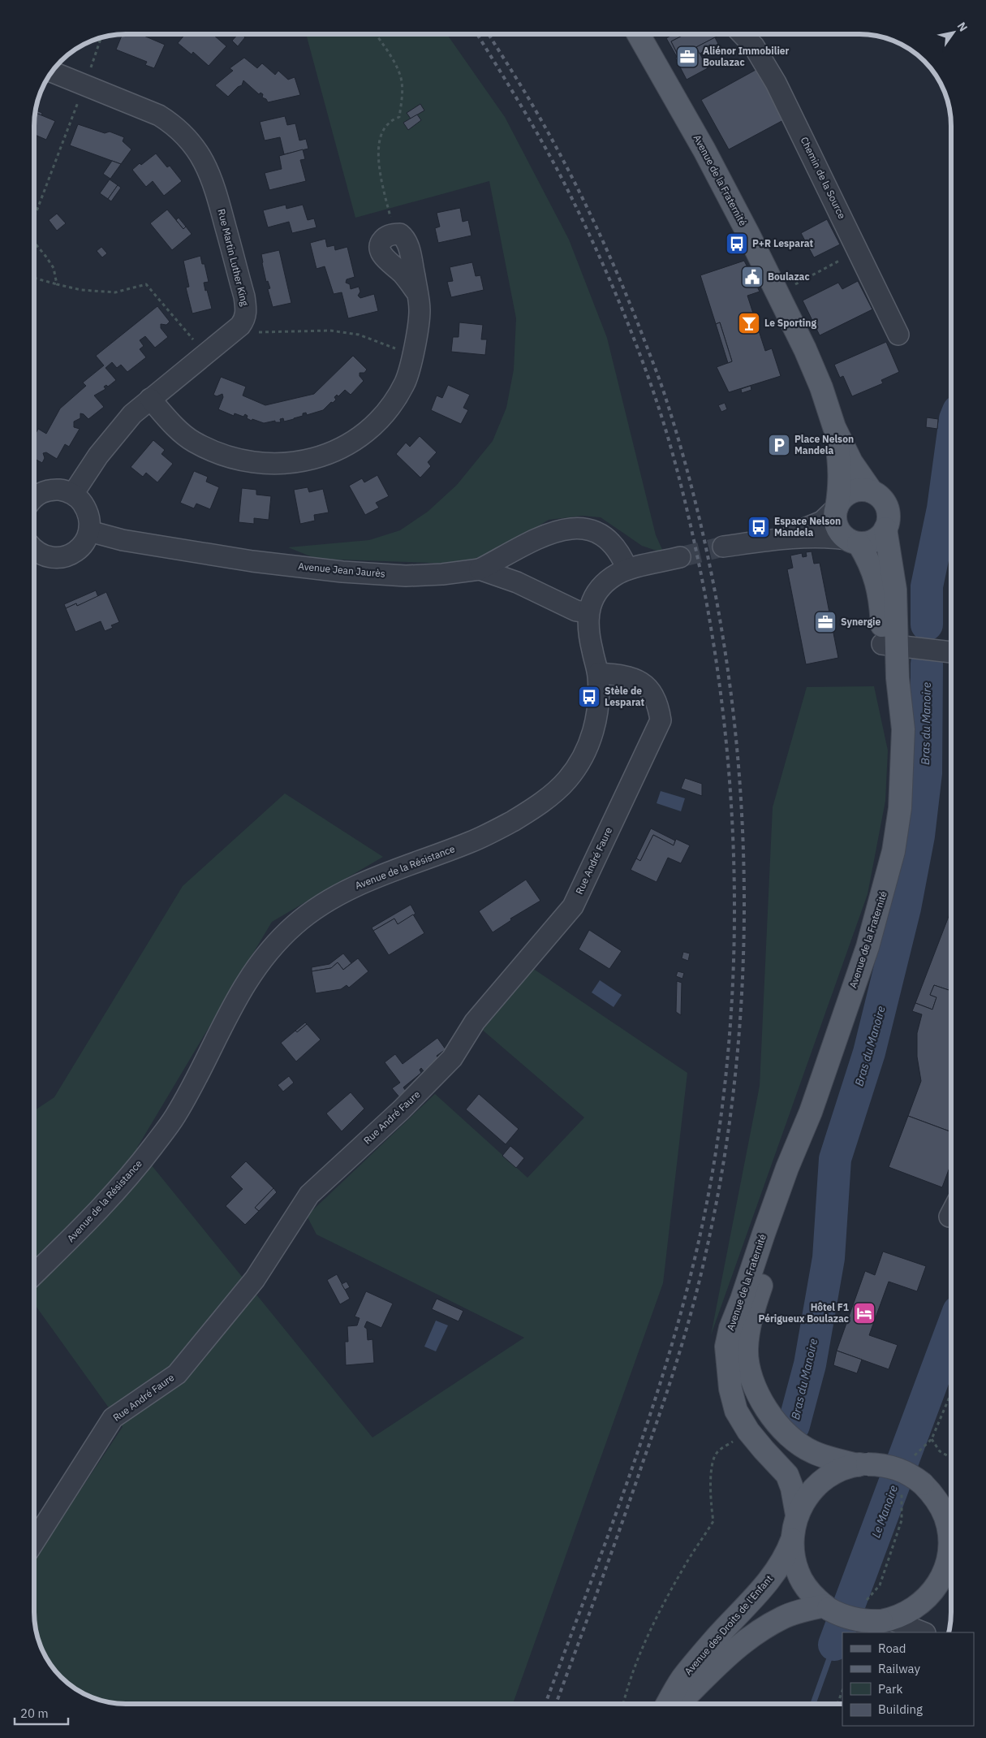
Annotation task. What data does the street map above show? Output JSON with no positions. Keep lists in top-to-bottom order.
{
  "streets": {
    "main road": ["Avenue de la Fraternité", "Avenue des Droits de l'Enfant"],
    "street": [
      "Chemin de la Source",
      "Rue Martin Luther King",
      "Avenue Jean Jaurès",
      "Rue André Faure",
      "Avenue de la Résistance"
    ]
  },
  "crossings": [
    ["Avenue Jean Jaurès", "Avenue de la Résistance"],
    ["Rue André Faure", "Avenue de la Résistance"]
  ],
  "water": ["Bras du Manoire", "Le Manoire"],
  "places": {
    "office": ["Aliénor Immobilier Boulazac", "Synergie"],
    "bus stop": ["P+R Lesparat", "Espace Nelson Mandela", "Stèle de Lesparat"],
    "public building": ["Boulazac"],
    "bar": ["Le Sporting"],
    "parking": ["Place Nelson Mandela"],
    "hotel": ["Hôtel F1 Périgueux Boulazac"]
  },
  "legend": [
    "Road",
    "Railway",
    "Park",
    "Building"
  ],
  "scale_bar": "20 m",
  "north": "top right"
}
